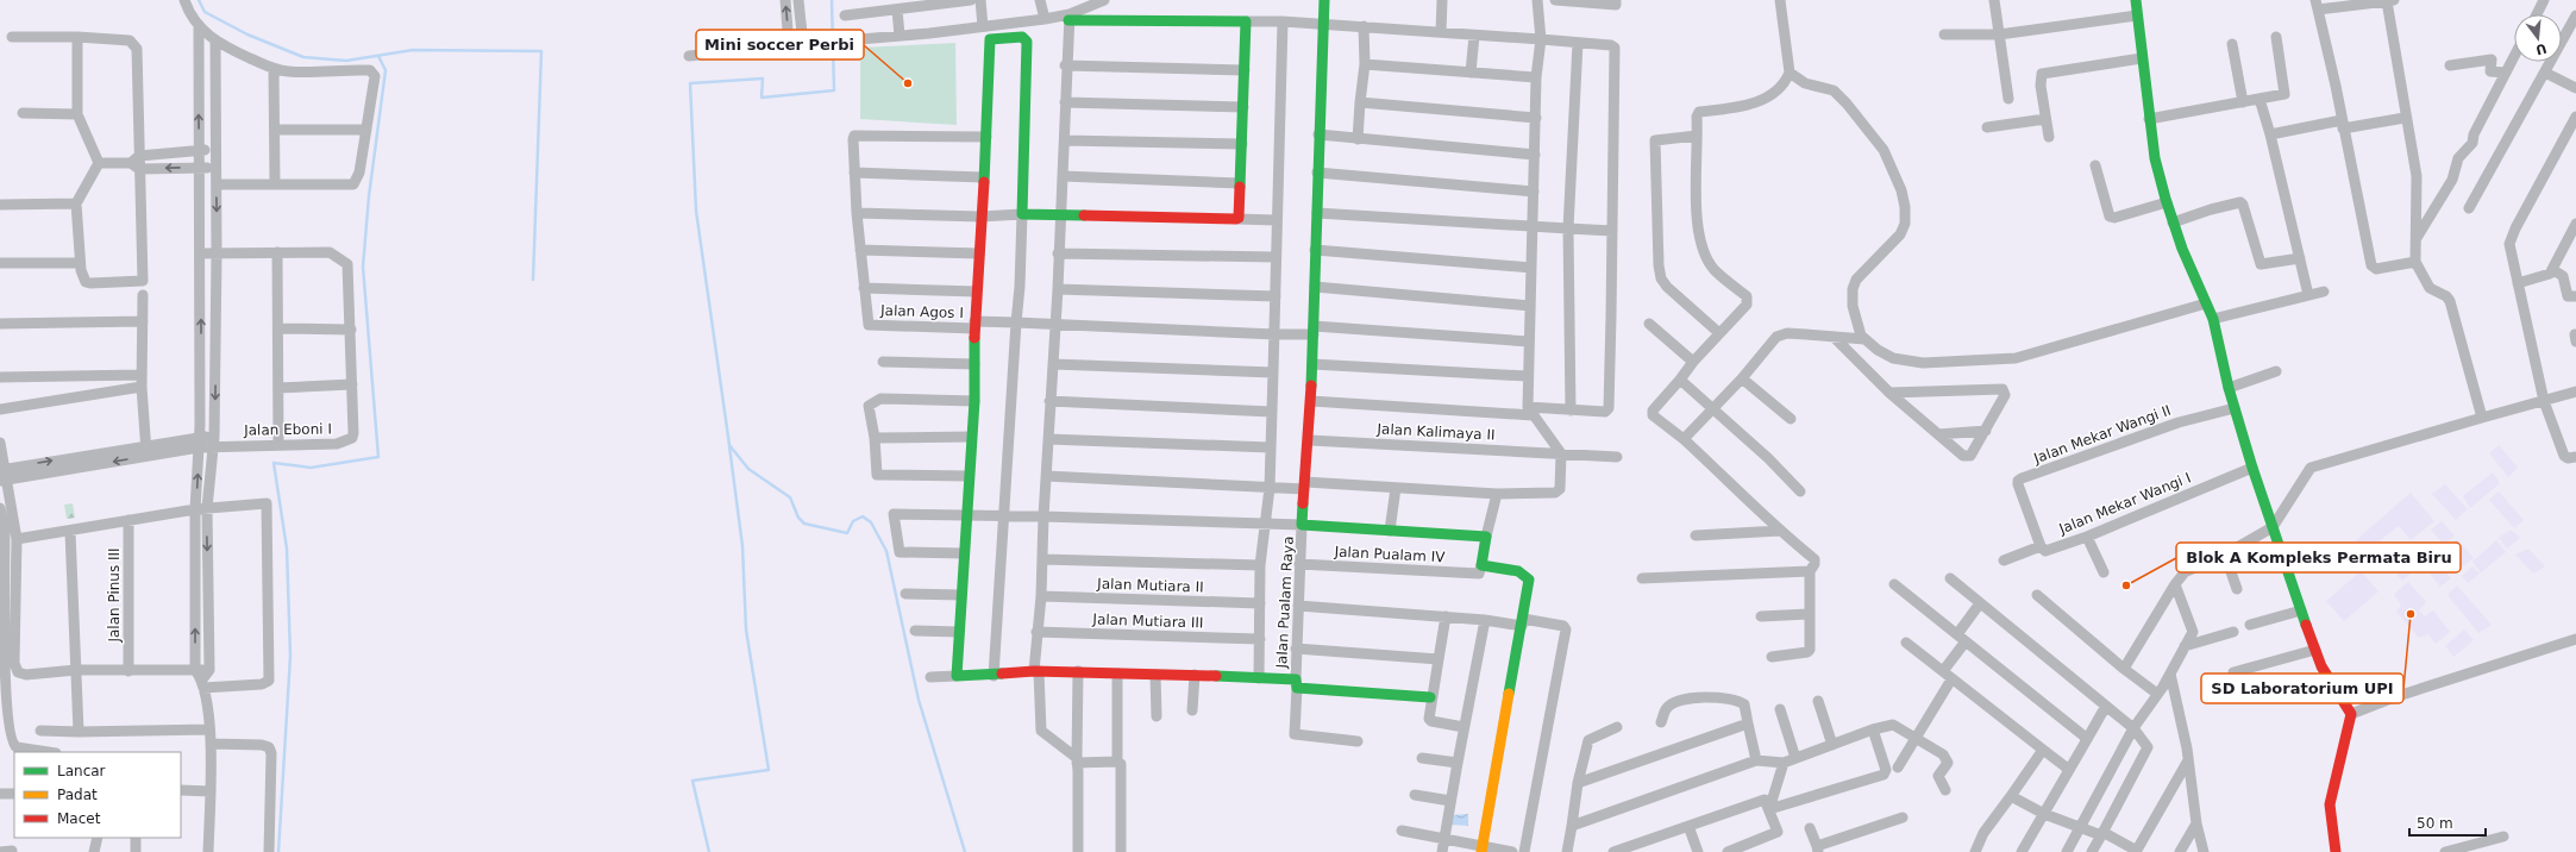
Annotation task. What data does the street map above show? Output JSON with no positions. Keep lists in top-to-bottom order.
{
  "streets": {
    "street": [
      "Jalan Agos I",
      "Jalan Eboni I",
      "Jalan Kalimaya II",
      "Jalan Mekar Wangi II",
      "Jalan Mekar Wangi I",
      "Jalan Pualam IV",
      "Jalan Mutiara II",
      "Jalan Pinus III",
      "Jalan Pualam Raya",
      "Jalan Mutiara III"
    ]
  },
  "crossings": [
    ["Jalan Mekar Wangi II", "Jalan Mekar Wangi I"],
    ["Jalan Pualam IV", "Jalan Pualam Raya"]
  ],
  "places": ["Mini soccer Perbi", "Blok A Kompleks Permata Biru", "SD Laboratorium UPI"],
  "legend": ["Lancar", "Padat", "Macet"],
  "scale_bar": "50 m",
  "north": "bottom"
}
